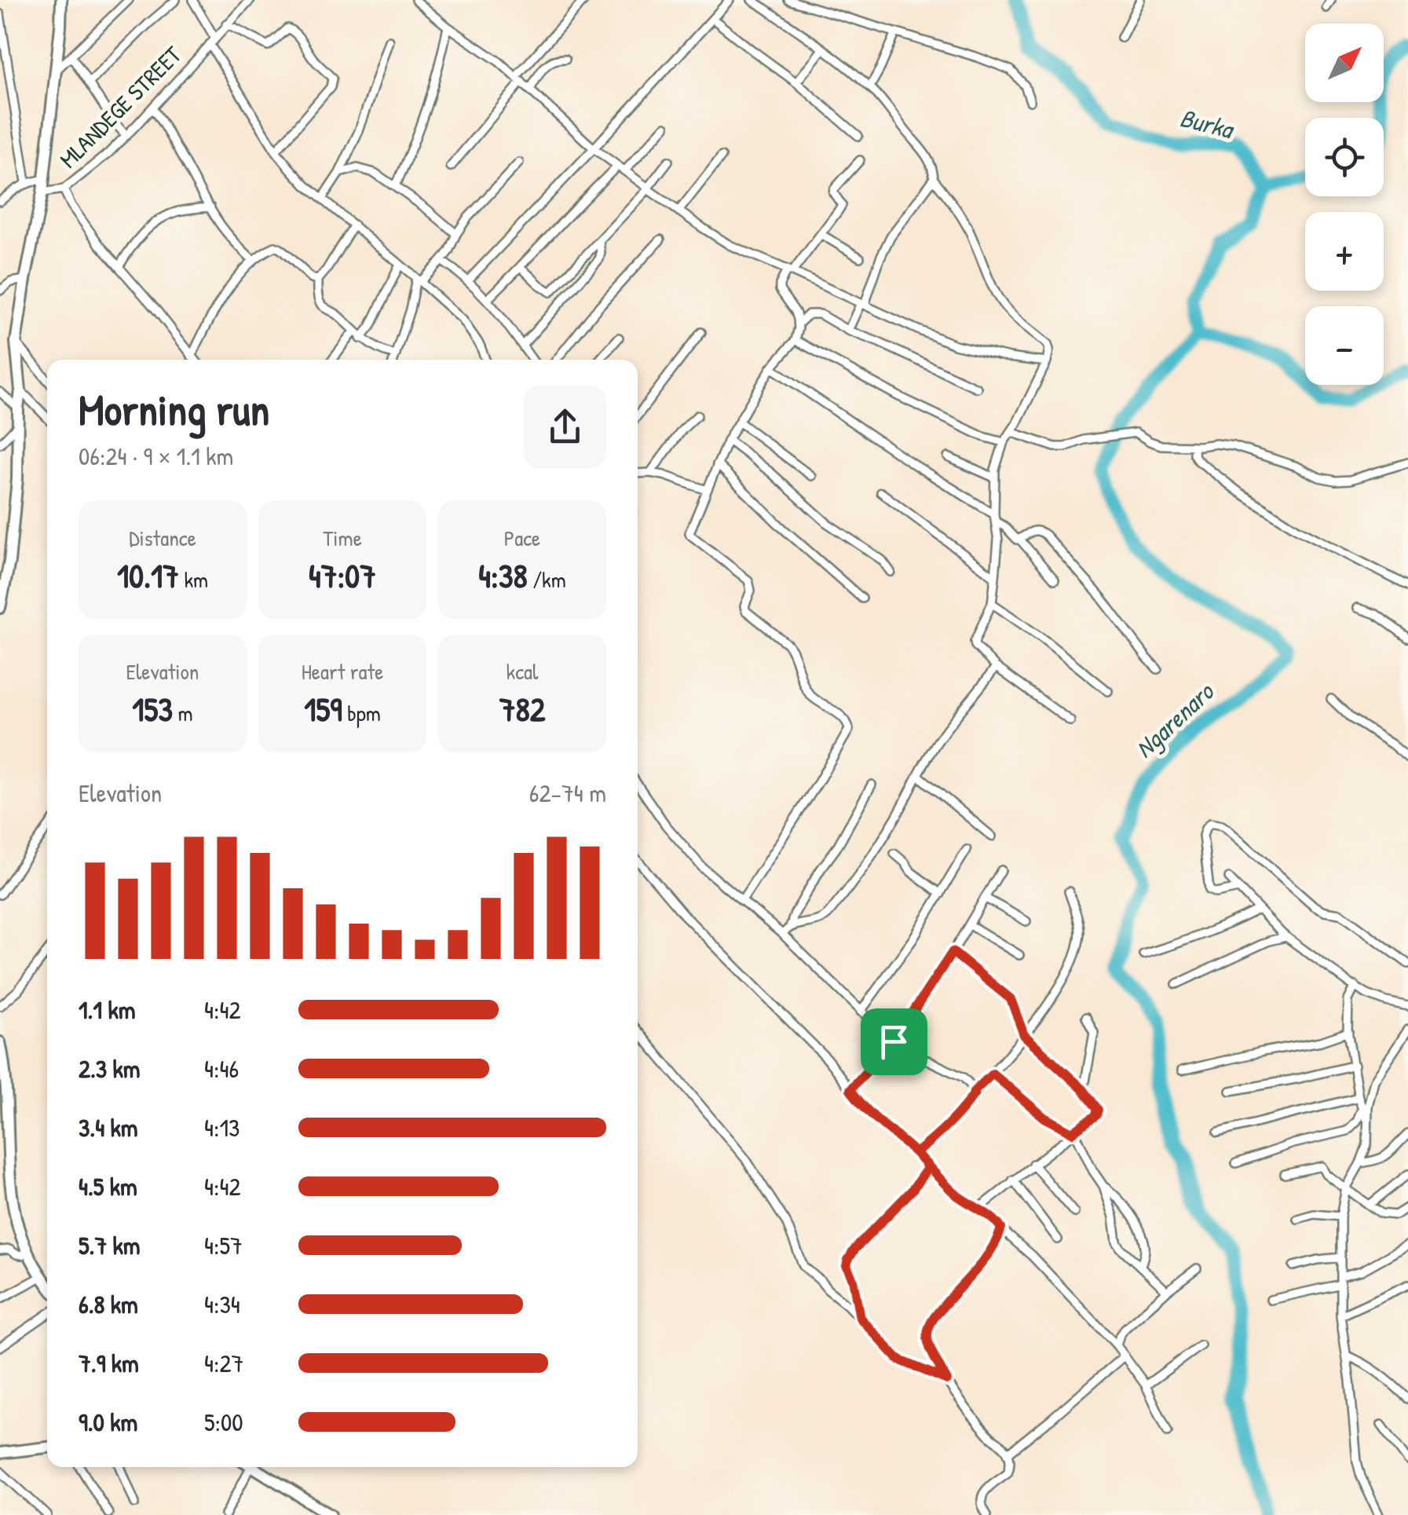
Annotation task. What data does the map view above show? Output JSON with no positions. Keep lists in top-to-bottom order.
{
  "streets": {
    "street": ["MLANDEGE STREET"]
  },
  "water": ["Burka", "Ngarenaro"],
  "north": "top right",
  "page": {
    "map_buttons": ["+", "−"],
    "heading": ["Morning run", "06:24 · 9 × 1.1 km"],
    "stats": [
      ["Distance", "10.17 km"],
      ["Time", "47:07"],
      ["Pace", "4:38 /km"],
      ["Elevation", "153 m"],
      ["Heart rate", "159 bpm"],
      ["kcal", "782"]
    ],
    "chart": ["Elevation", "62–74 m"],
    "list": [
      {
        "name": "1.1 km",
        "note": "4:42"
      },
      {
        "name": "2.3 km",
        "note": "4:46"
      },
      {
        "name": "3.4 km",
        "note": "4:13"
      },
      {
        "name": "4.5 km",
        "note": "4:42"
      },
      {
        "name": "5.7 km",
        "note": "4:57"
      },
      {
        "name": "6.8 km",
        "note": "4:34"
      },
      {
        "name": "7.9 km",
        "note": "4:27"
      },
      {
        "name": "9.0 km",
        "note": "5:00"
      }
    ]
  }
}
